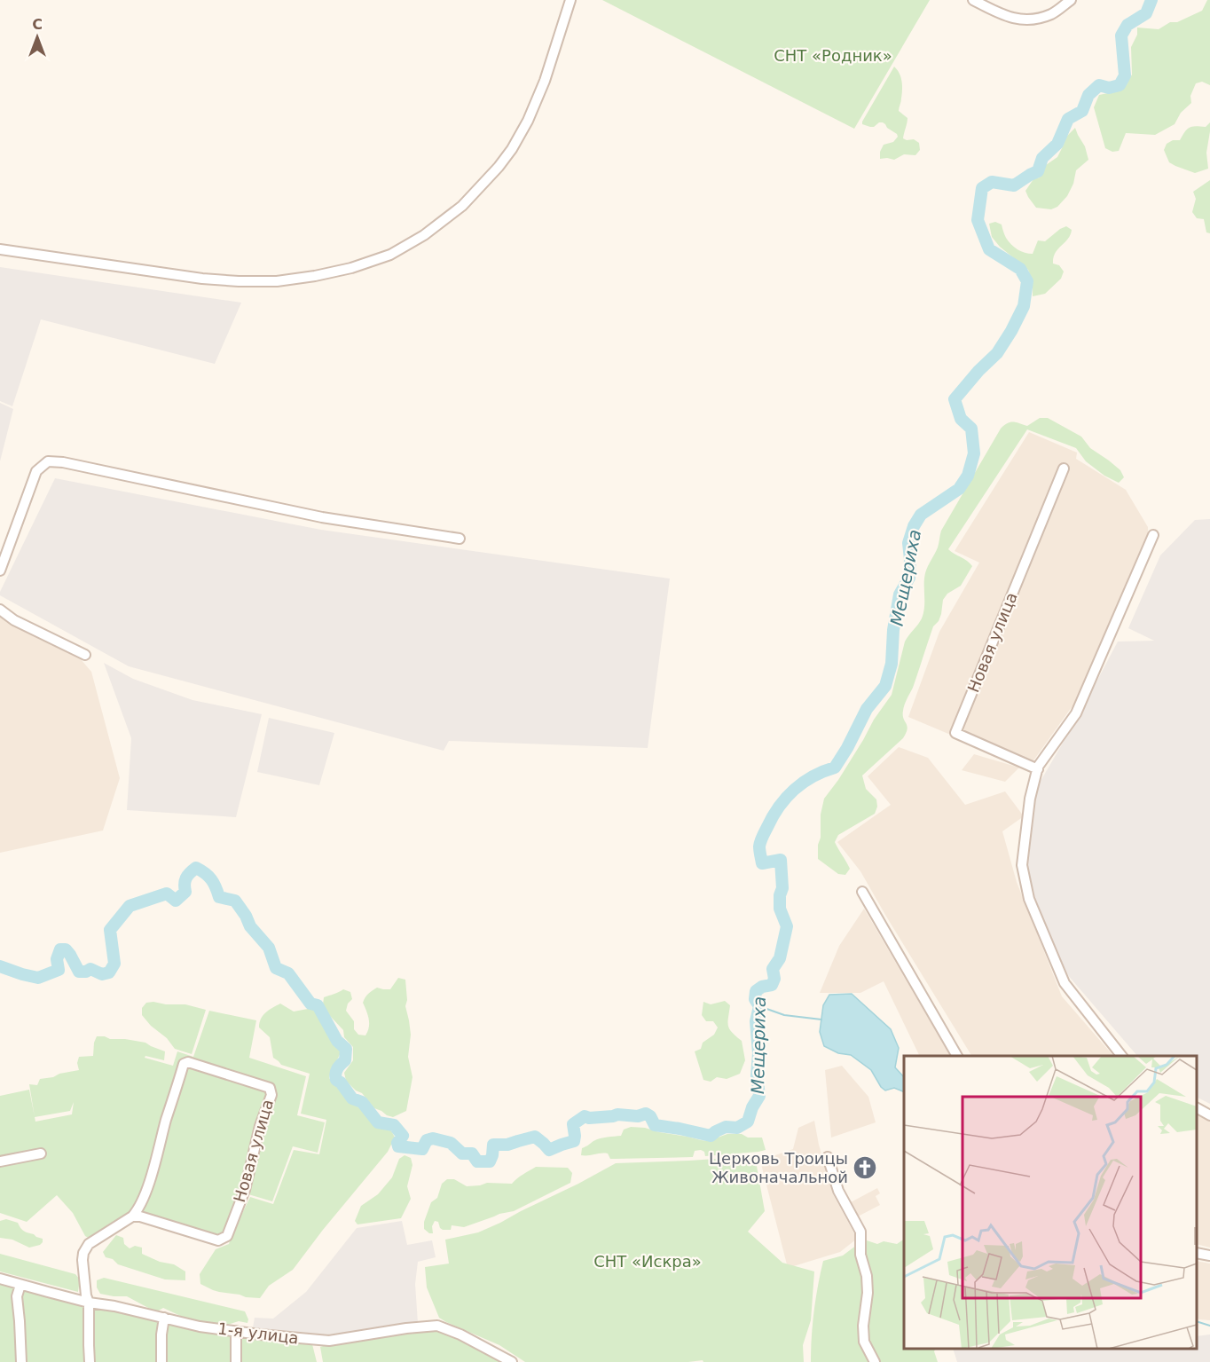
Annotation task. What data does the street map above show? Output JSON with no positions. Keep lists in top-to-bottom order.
{
  "streets": {
    "street": ["Новая улица", "1-я улица"]
  },
  "crossings": [
    ["Новая улица", "1-я улица"]
  ],
  "water": ["Мещериха"],
  "parks": ["СНТ «Родник»", "СНТ «Искра»"],
  "places": {
    "church": ["Церковь Троицы Живоначальной"]
  },
  "north": "top"
}
